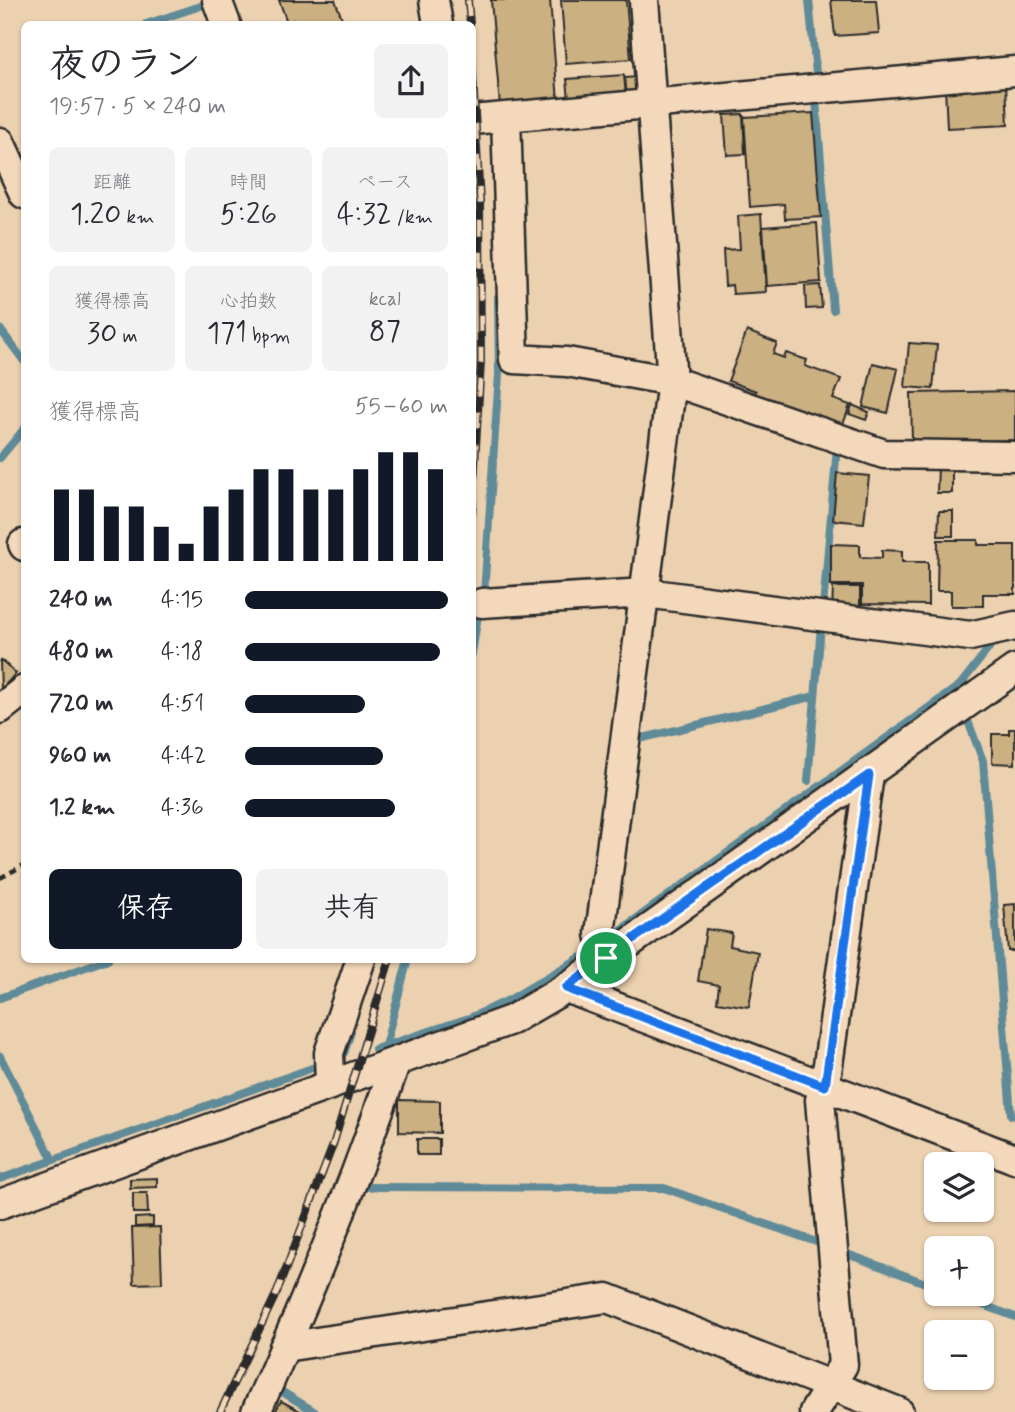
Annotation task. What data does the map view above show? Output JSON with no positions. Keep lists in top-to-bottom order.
{
  "page": {
    "heading": ["夜のラン", "19:57 · 5 × 240 m"],
    "stats": [
      ["距離", "1.20 km"],
      ["時間", "5:26"],
      ["ペース", "4:32 /km"],
      ["獲得標高", "30 m"],
      ["心拍数", "171 bpm"],
      ["kcal", "87"]
    ],
    "chart": ["獲得標高", "55–60 m"],
    "list": [
      {
        "name": "240 m",
        "note": "4:15"
      },
      {
        "name": "480 m",
        "note": "4:18"
      },
      {
        "name": "720 m",
        "note": "4:51"
      },
      {
        "name": "960 m",
        "note": "4:42"
      },
      {
        "name": "1.2 km",
        "note": "4:36"
      }
    ],
    "buttons": ["保存", "共有"],
    "map_buttons": ["+", "−"]
  }
}
